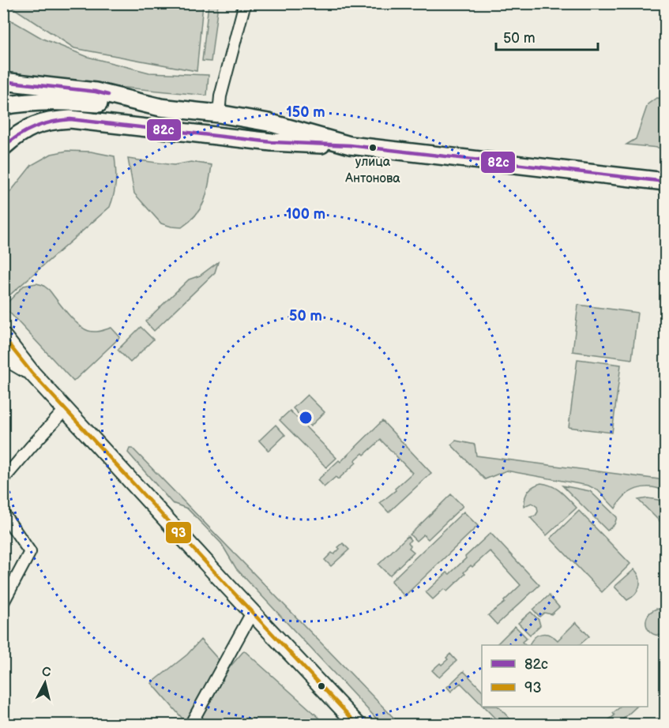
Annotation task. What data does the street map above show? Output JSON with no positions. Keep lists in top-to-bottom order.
{
  "places": ["улица Антонова"],
  "lines": ["transit line 82с", "transit line 93"],
  "legend": ["82с", "93"],
  "scale_bar": "50 m",
  "north": "top",
  "rings": ["150 m", "100 m", "50 m"]
}
